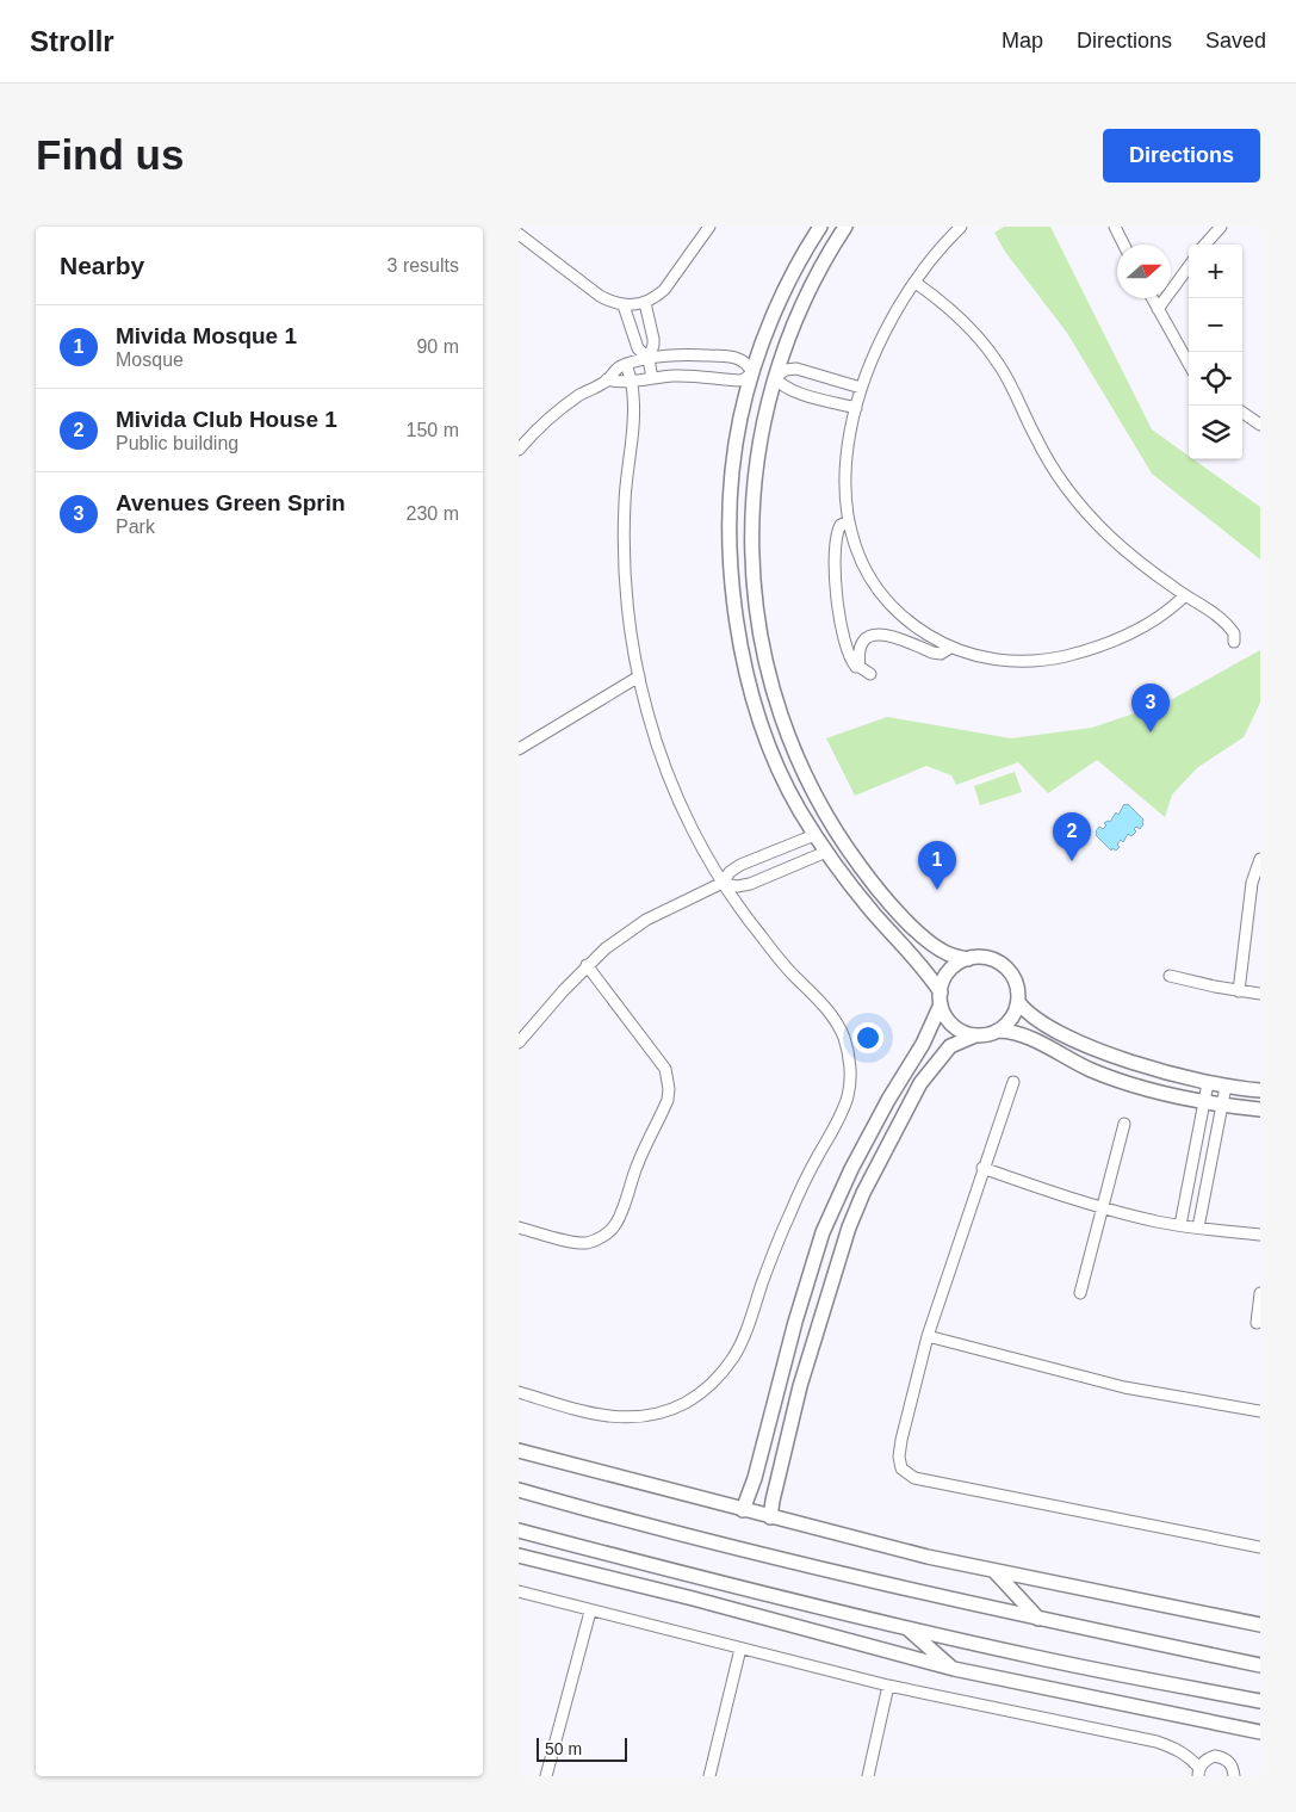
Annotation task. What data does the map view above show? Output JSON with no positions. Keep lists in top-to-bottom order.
{
  "scale_bar": "50 m",
  "north": "right",
  "page": {
    "header": "Strollr",
    "nav": ["Map", "Directions", "Saved"],
    "buttons": "Directions",
    "title": "Find us",
    "heading": ["Nearby", "3 results"],
    "map_buttons": ["+", "−"],
    "list": [
      {
        "mark": "1",
        "name": "Mivida Mosque 1",
        "note": "Mosque",
        "value": "90 m"
      },
      {
        "mark": "2",
        "name": "Mivida Club House 1",
        "note": "Public building",
        "value": "150 m"
      },
      {
        "mark": "3",
        "name": "Avenues Green Sprin",
        "note": "Park",
        "value": "230 m"
      }
    ],
    "pins": ["3", "2", "1"],
    "scale": "50 m"
  }
}
